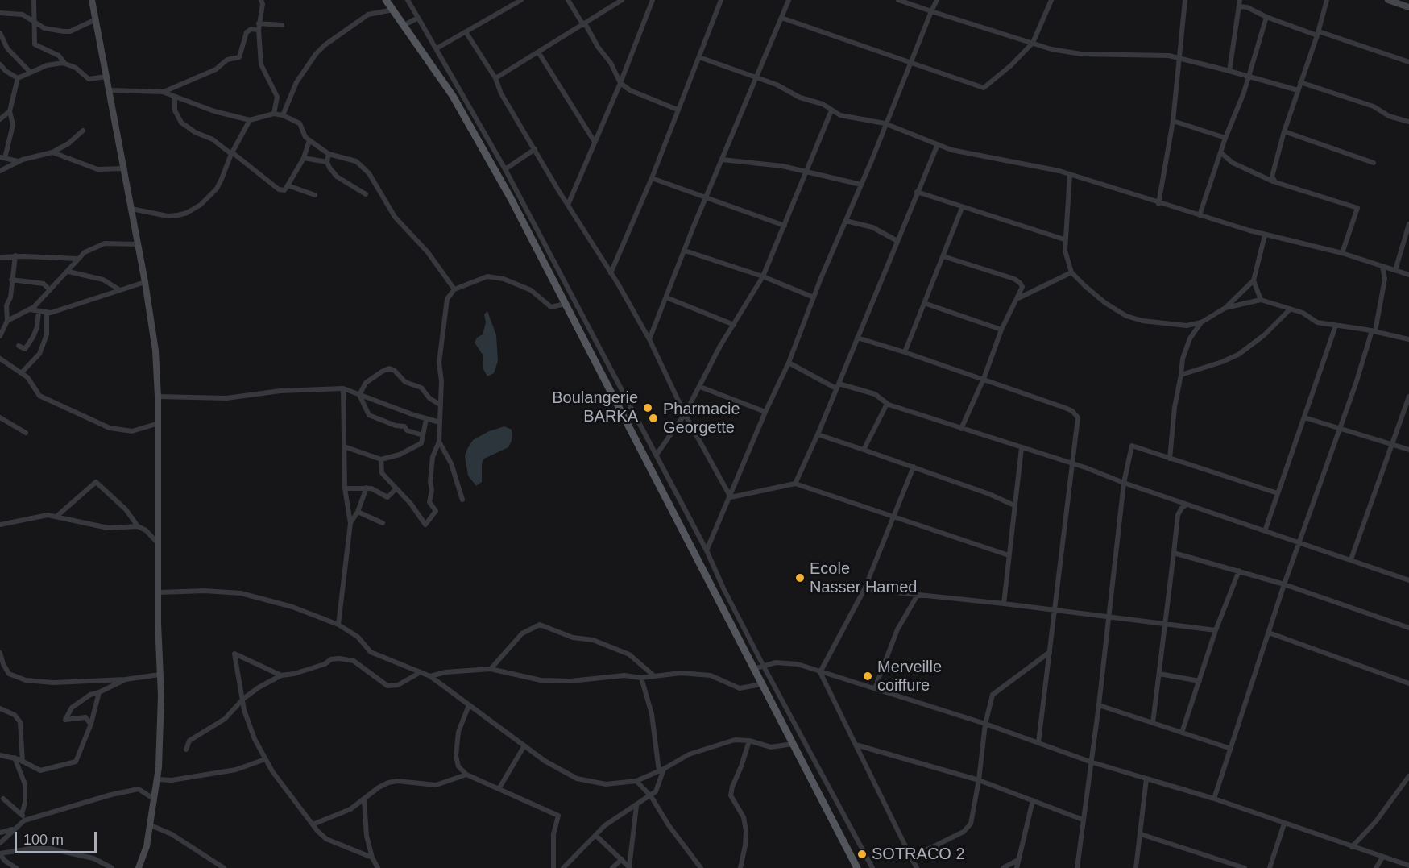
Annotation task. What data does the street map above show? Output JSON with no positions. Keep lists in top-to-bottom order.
{
  "places": [
    "Boulangerie BARKA",
    "Pharmacie Georgette",
    "Ecole Nasser Hamed",
    "Merveille coiffure",
    "SOTRACO 2"
  ],
  "scale_bar": "100 m"
}
